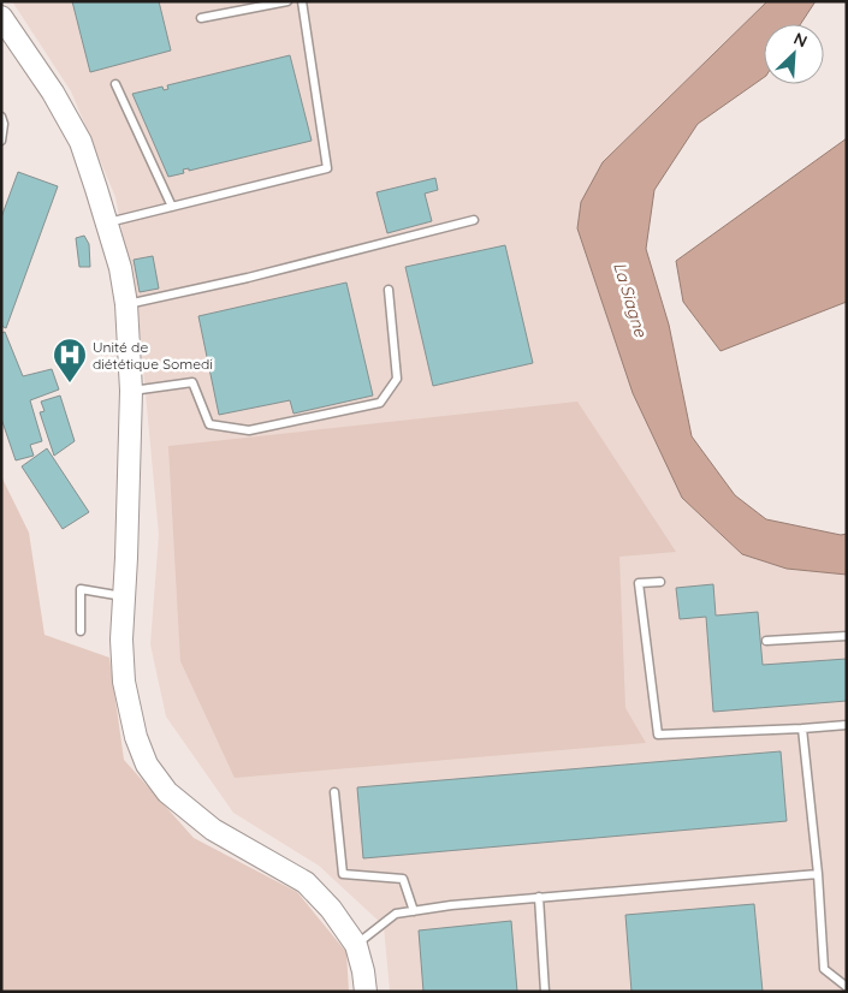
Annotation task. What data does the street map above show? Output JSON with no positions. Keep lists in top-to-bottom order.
{
  "water": ["La Siagne"],
  "places": {
    "hospital": ["Unité de diététique Somedi"]
  },
  "north": "top right"
}
